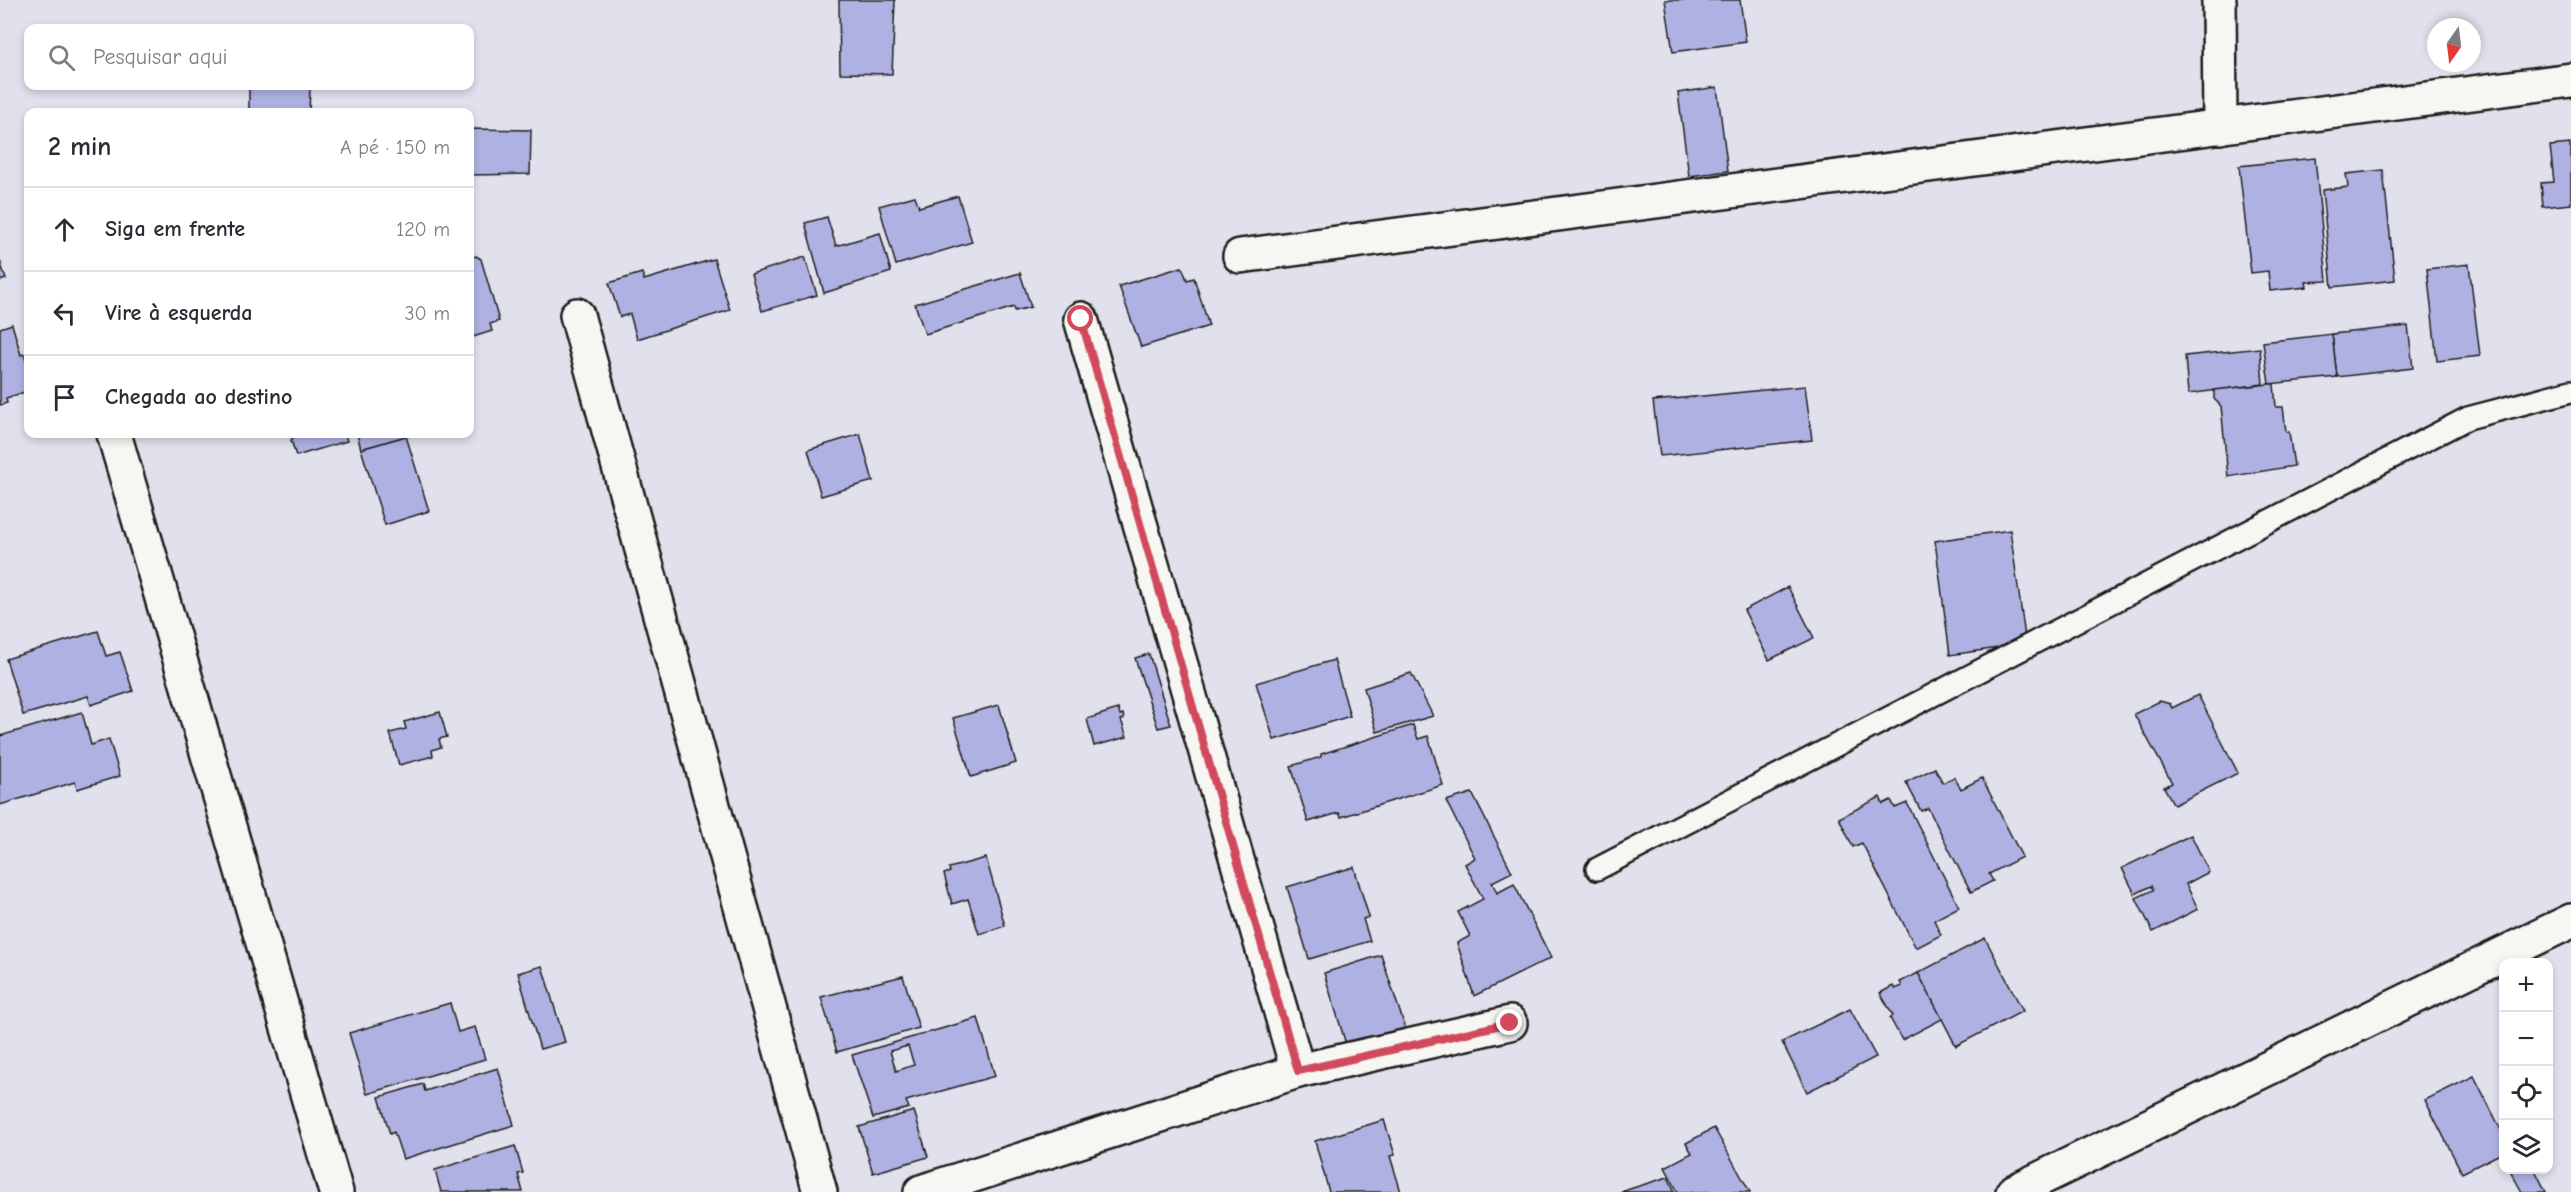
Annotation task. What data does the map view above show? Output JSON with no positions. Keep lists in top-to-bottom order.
{
  "north": "bottom",
  "page": {
    "search": "Pesquisar aqui",
    "heading": ["2 min", "A pé · 150 m"],
    "list": [
      ["Siga em frente", "120 m"],
      ["Vire à esquerda", "30 m"],
      "Chegada ao destino"
    ],
    "map_buttons": ["+", "−"]
  }
}
